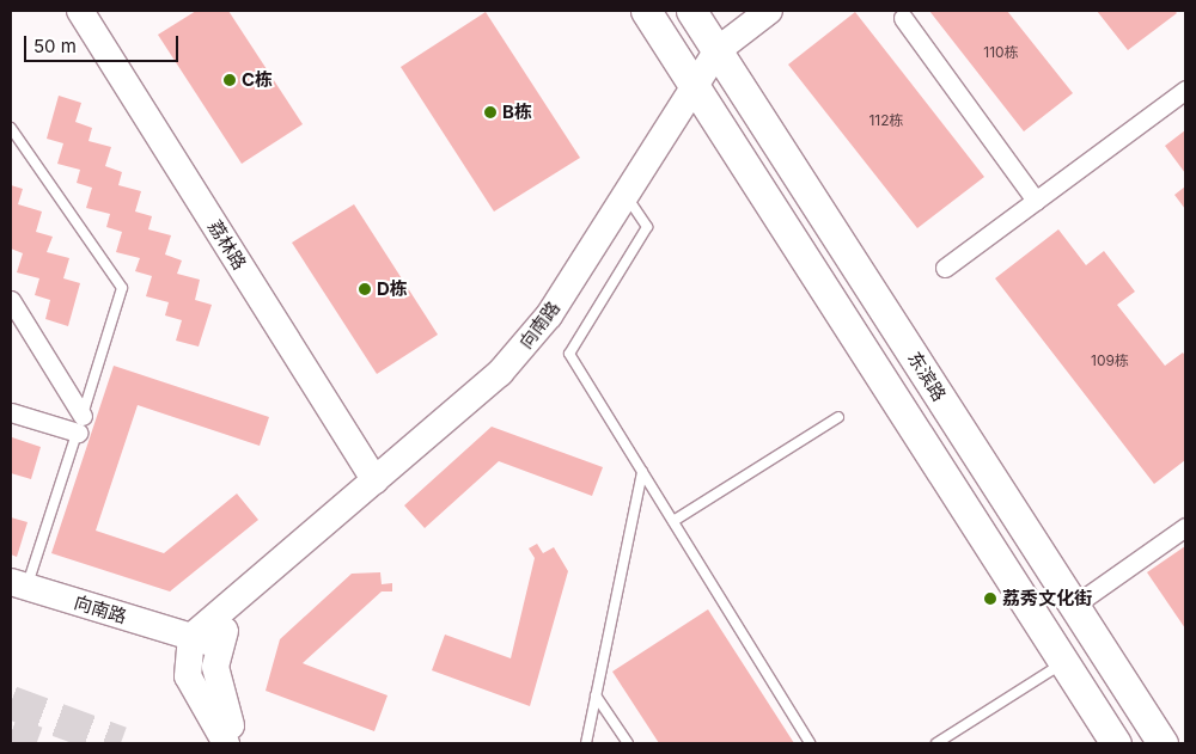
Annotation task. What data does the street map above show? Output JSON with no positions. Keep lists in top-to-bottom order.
{
  "streets": {
    "main road": ["东滨路"],
    "street": ["荔林路", "向南路"]
  },
  "crossings": [
    ["荔林路", "向南路"],
    ["向南路", "东滨路"]
  ],
  "places": [
    "C栋",
    "B栋",
    "D栋",
    "荔秀文化街"
  ],
  "house_numbers": ["110栋", "112栋", "109栋"],
  "scale_bar": "50 m"
}
